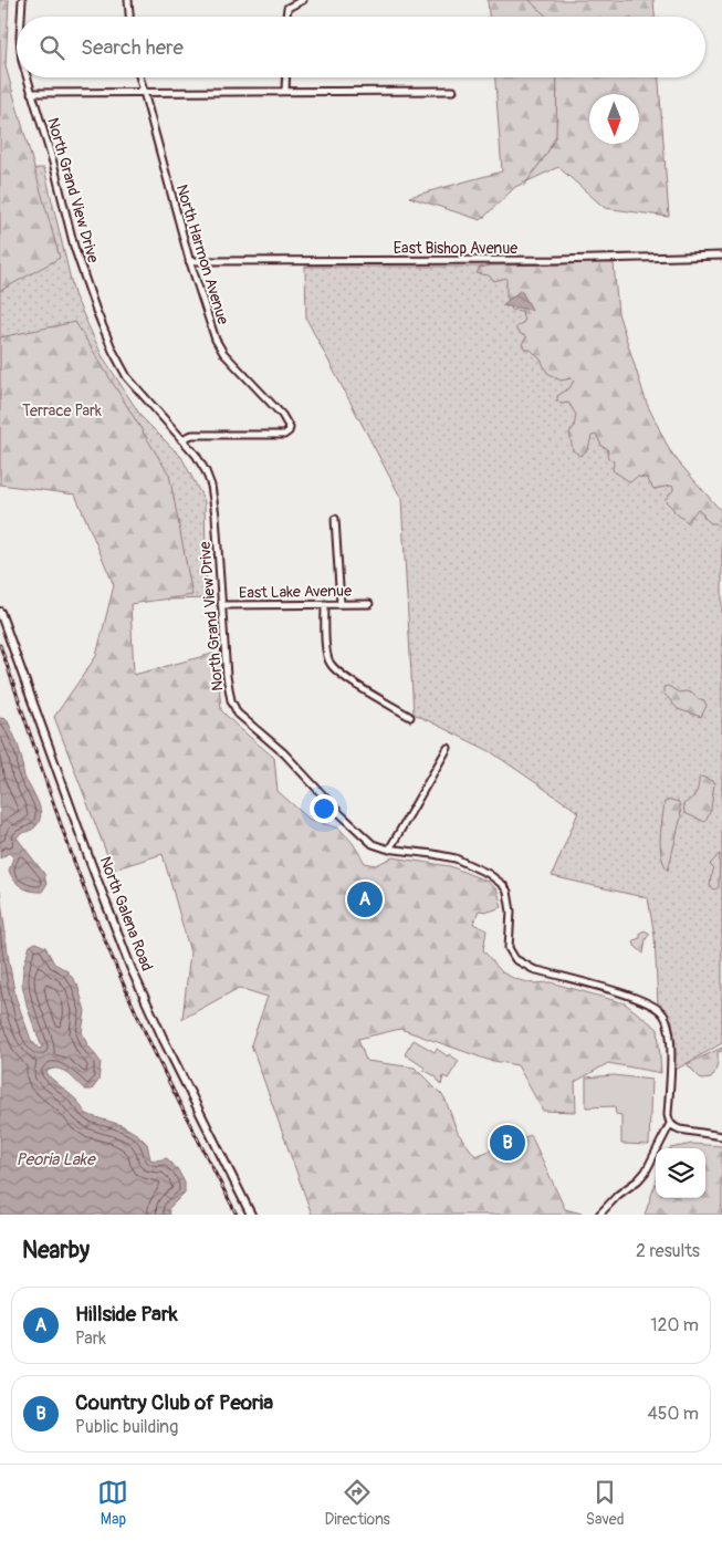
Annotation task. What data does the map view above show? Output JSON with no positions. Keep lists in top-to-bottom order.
{
  "streets": {
    "main road": ["North Galena Road"],
    "street": [
      "North Grand View Drive",
      "East Bishop Avenue",
      "North Harmon Avenue",
      "East Lake Avenue"
    ]
  },
  "crossings": [
    ["North Grand View Drive", "North Harmon Avenue"],
    ["North Grand View Drive", "East Lake Avenue"],
    ["East Bishop Avenue", "North Harmon Avenue"]
  ],
  "water": ["Peoria Lake"],
  "parks": ["Terrace Park"],
  "north": "bottom",
  "page": {
    "search": "Search here",
    "pins": ["A", "B"],
    "heading": ["Nearby", "2 results"],
    "list": [
      {
        "mark": "A",
        "name": "Hillside Park",
        "note": "Park",
        "value": "120 m"
      },
      {
        "mark": "B",
        "name": "Country Club of Peoria",
        "note": "Public building",
        "value": "450 m"
      }
    ],
    "nav": ["Map", "Directions", "Saved"]
  }
}
